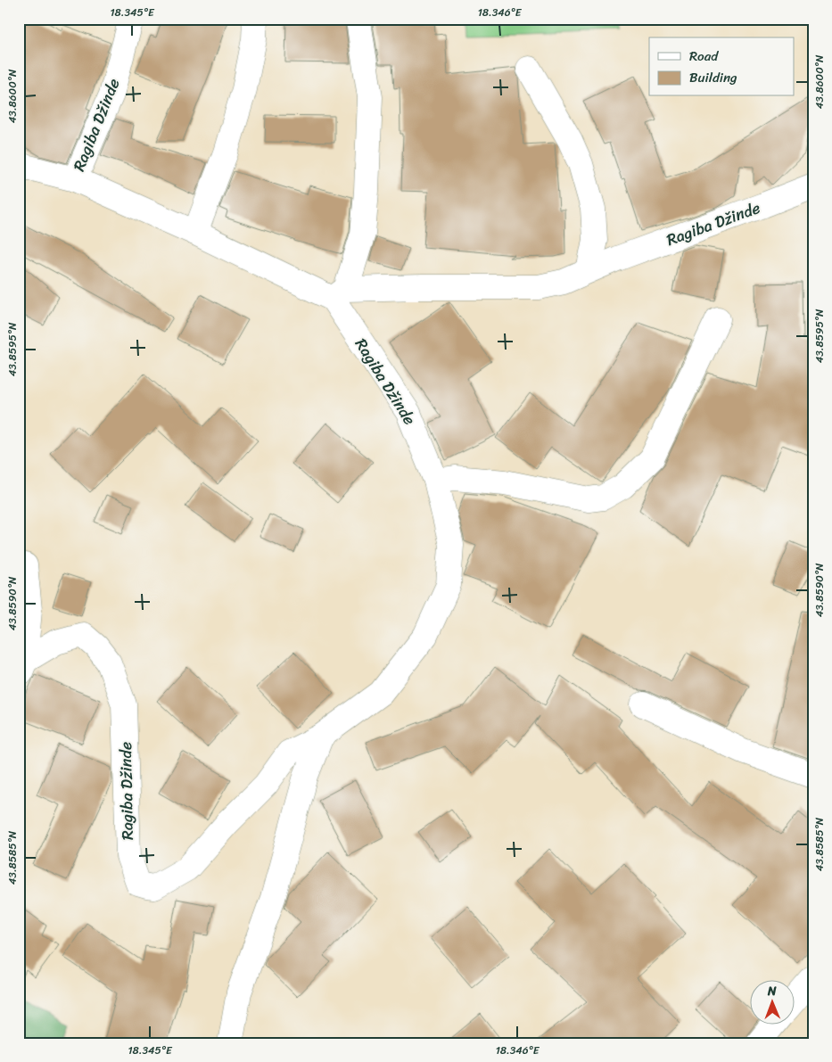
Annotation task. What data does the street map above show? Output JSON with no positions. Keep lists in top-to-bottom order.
{
  "streets": {
    "street": ["Ragiba Džinde"]
  },
  "legend": ["Road", "Building"],
  "north": "top",
  "coordinates": [
    "18.345°E",
    "18.346°E",
    "43.8600°N",
    "43.8595°N",
    "43.8590°N",
    "43.8585°N"
  ]
}
